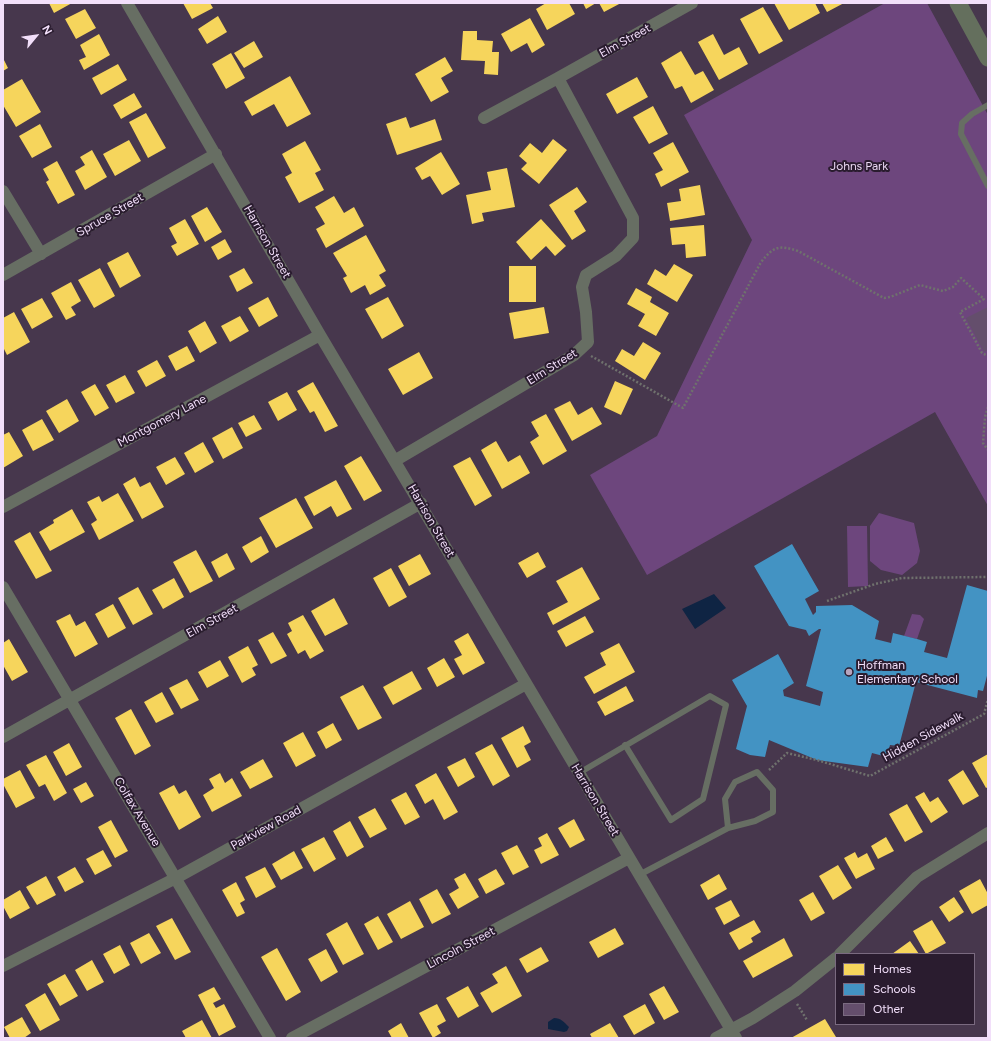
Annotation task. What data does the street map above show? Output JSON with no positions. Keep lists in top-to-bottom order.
{
  "streets": {
    "street": [
      "Elm Street",
      "Spruce Street",
      "Harrison Street",
      "Montgomery Lane",
      "Colfax Avenue",
      "Parkview Road",
      "Lincoln Street"
    ],
    "path": ["Hidden Sidewalk"]
  },
  "crossings": [
    ["Elm Street", "Harrison Street"],
    ["Elm Street", "Colfax Avenue"],
    ["Spruce Street", "Harrison Street"],
    ["Harrison Street", "Montgomery Lane"],
    ["Harrison Street", "Parkview Road"],
    ["Harrison Street", "Lincoln Street"],
    ["Colfax Avenue", "Parkview Road"]
  ],
  "parks": ["Johns Park"],
  "places": ["Hoffman Elementary School"],
  "legend": ["Homes", "Schools", "Other"],
  "north": "top right"
}
